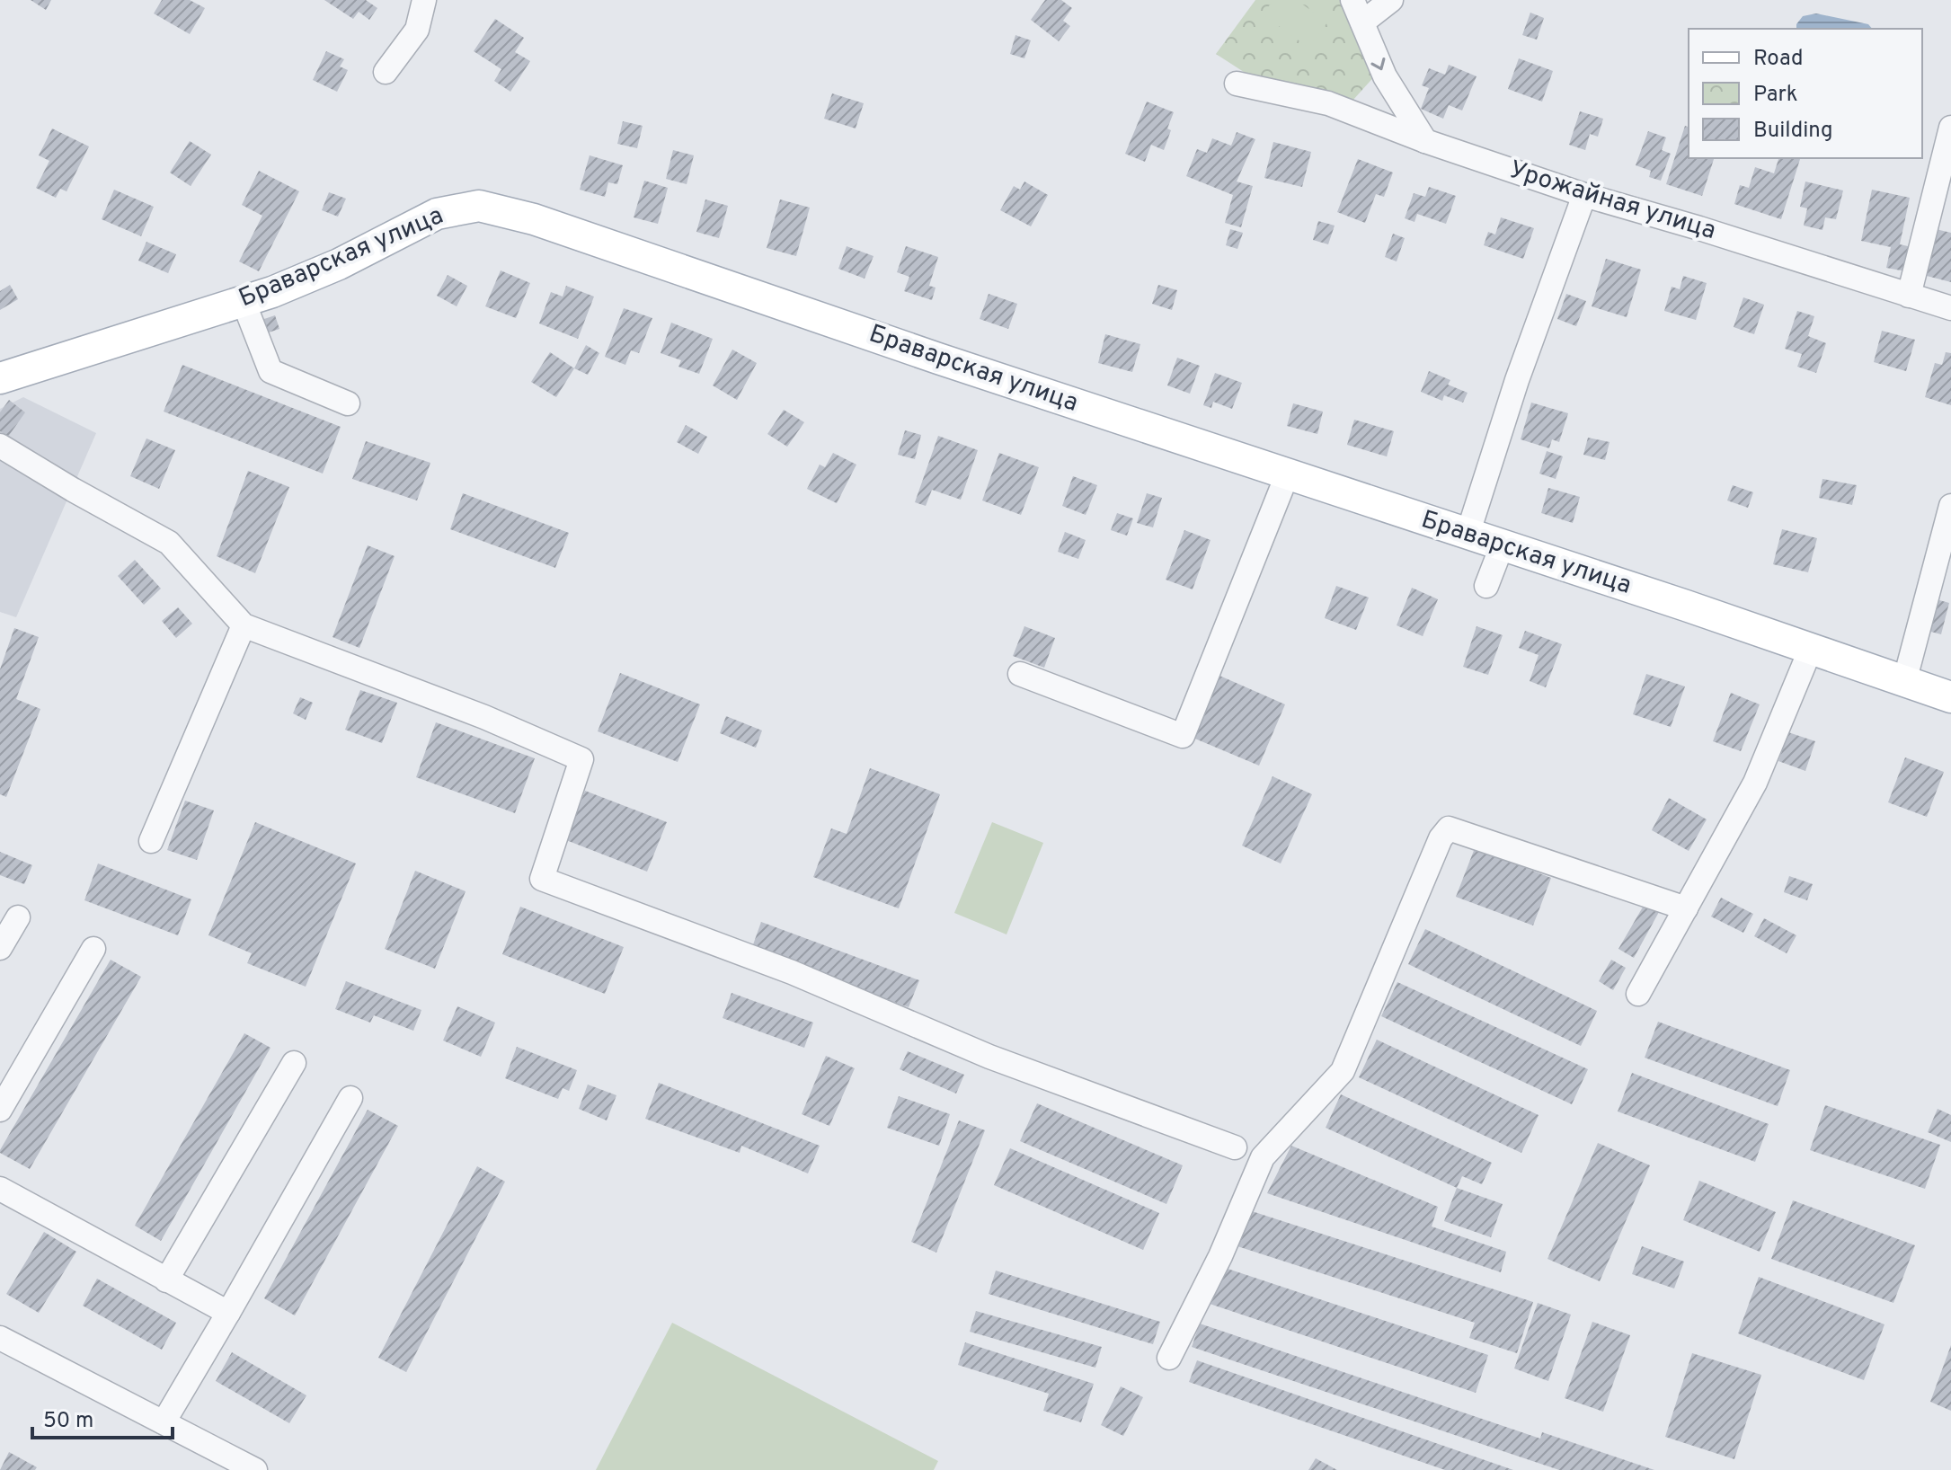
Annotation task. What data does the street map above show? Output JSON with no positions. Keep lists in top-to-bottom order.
{
  "streets": {
    "main road": ["Браварская улица"],
    "street": ["Урожайная улица"]
  },
  "legend": ["Road", "Park", "Building"],
  "scale_bar": "50 m"
}
